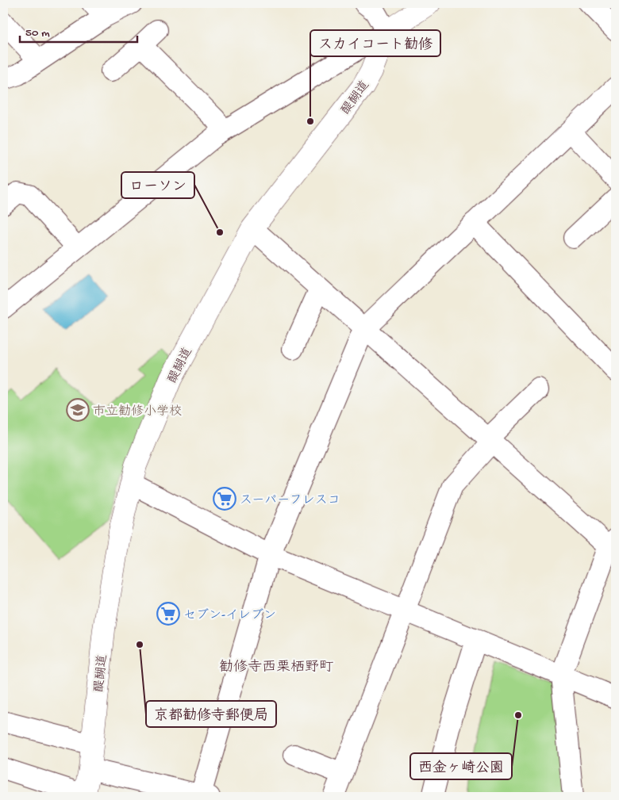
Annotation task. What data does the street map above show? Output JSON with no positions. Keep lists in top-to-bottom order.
{
  "streets": {
    "main road": ["醍醐道"]
  },
  "districts": ["勧修寺西栗栖野町"],
  "places": {
    "other": [
      "スカイコート勧修",
      "ローソン",
      "京都勧修寺郵便局",
      "西金ヶ崎公園"
    ],
    "school or university": ["市立勧修小学校"],
    "supermarket": ["スーパーフレスコ", "セブン-イレブン"]
  },
  "scale_bar": "50 m"
}
